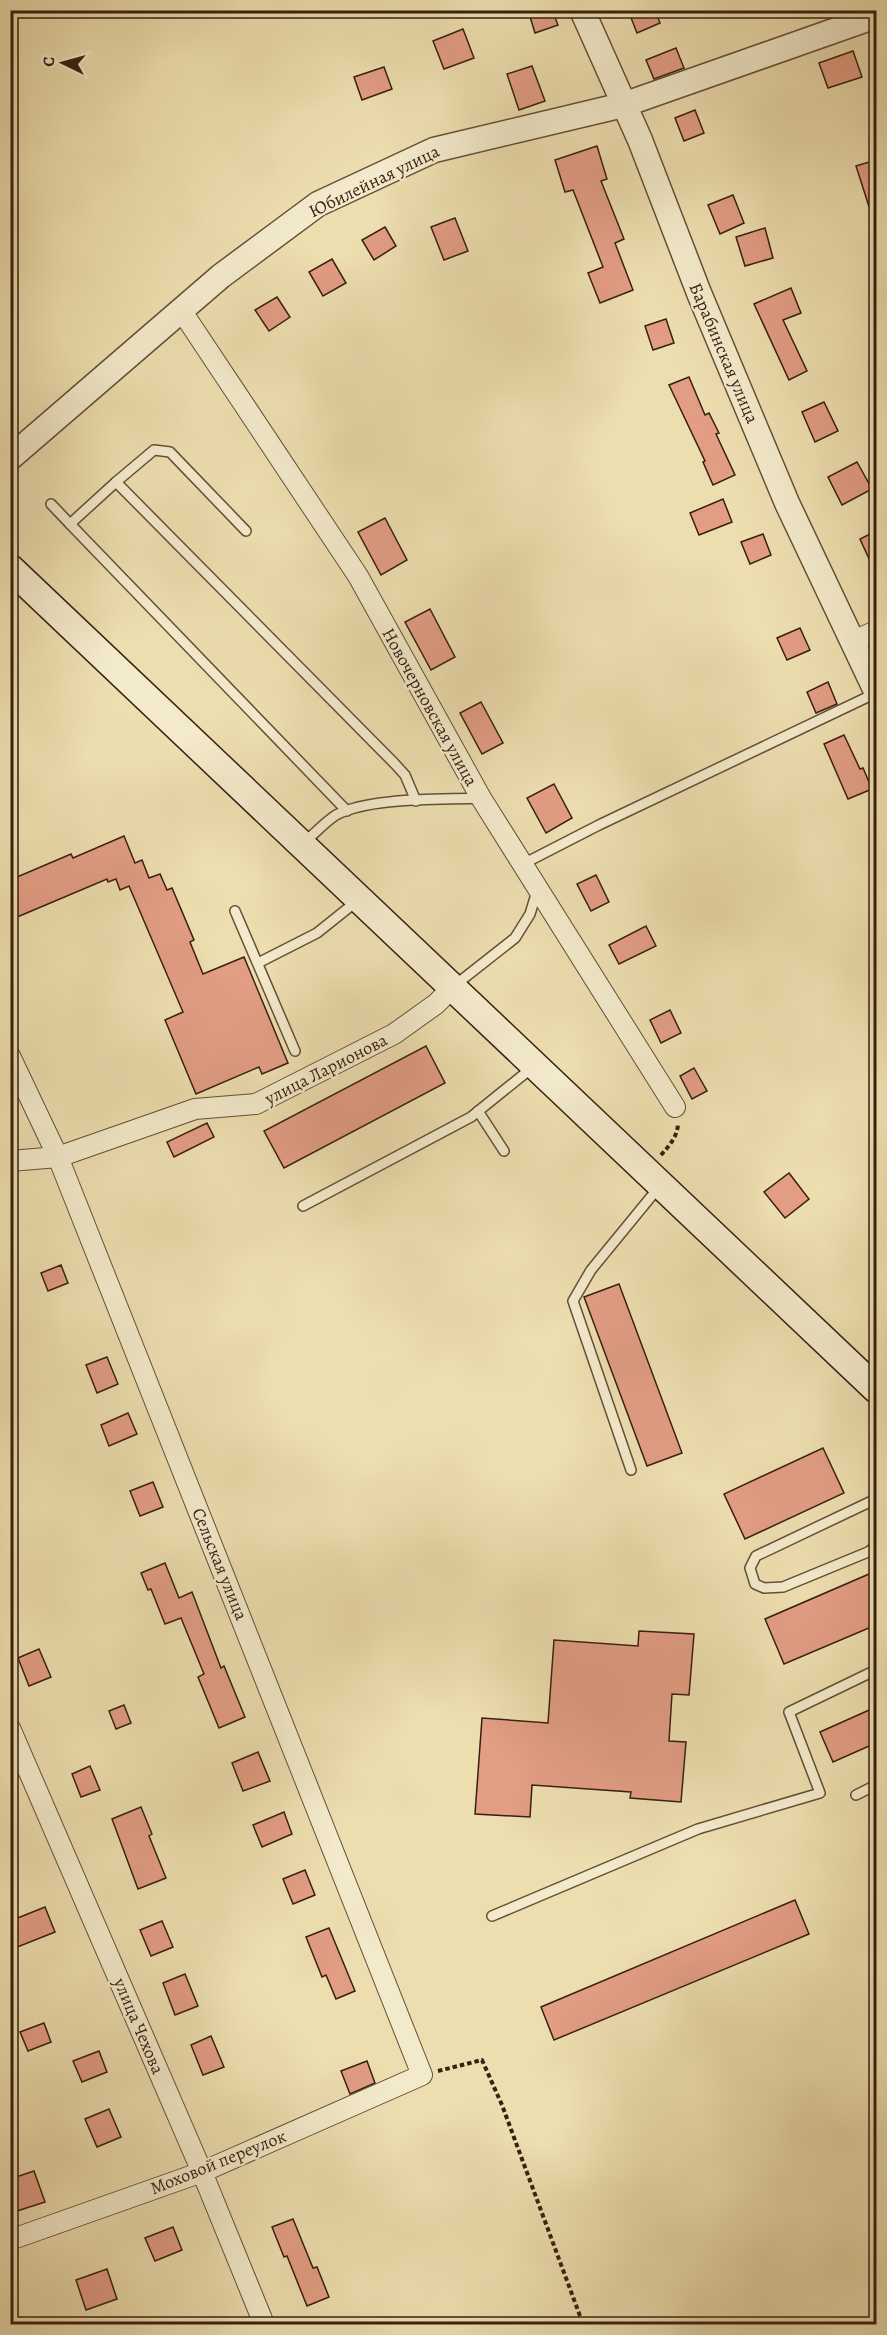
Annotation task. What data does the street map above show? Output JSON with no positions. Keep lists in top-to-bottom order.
{
  "streets": {
    "street": [
      "Юбилейная улица",
      "Барабинская улица",
      "Новочерновская улица",
      "улица Ларионова",
      "Сельская улица",
      "улица Чехова",
      "Моховой переулок"
    ]
  },
  "crossings": [
    ["Юбилейная улица", "Барабинская улица"],
    ["Юбилейная улица", "Новочерновская улица"],
    ["улица Ларионова", "Сельская улица"],
    ["Сельская улица", "Моховой переулок"],
    ["улица Чехова", "Моховой переулок"]
  ],
  "north": "left"
}
